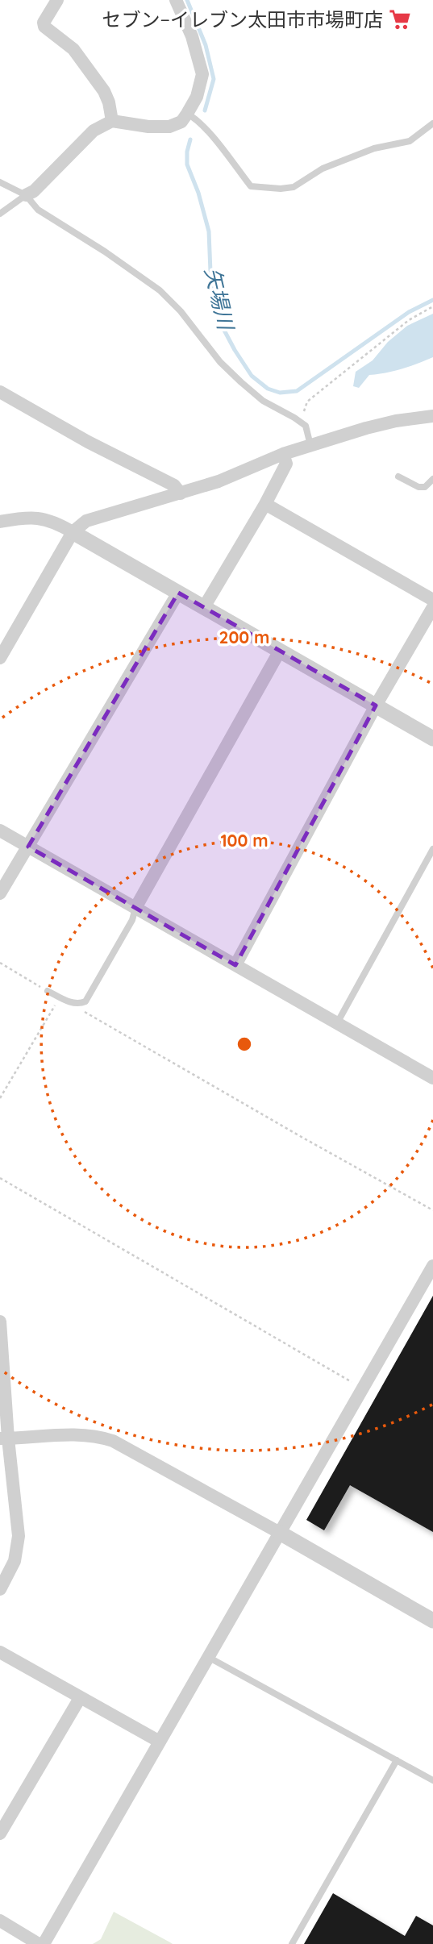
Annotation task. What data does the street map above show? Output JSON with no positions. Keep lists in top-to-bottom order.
{
  "water": ["矢場川"],
  "places": {
    "supermarket": ["セブン−イレブン太田市市場町店"]
  },
  "rings": ["200 m", "100 m"]
}
